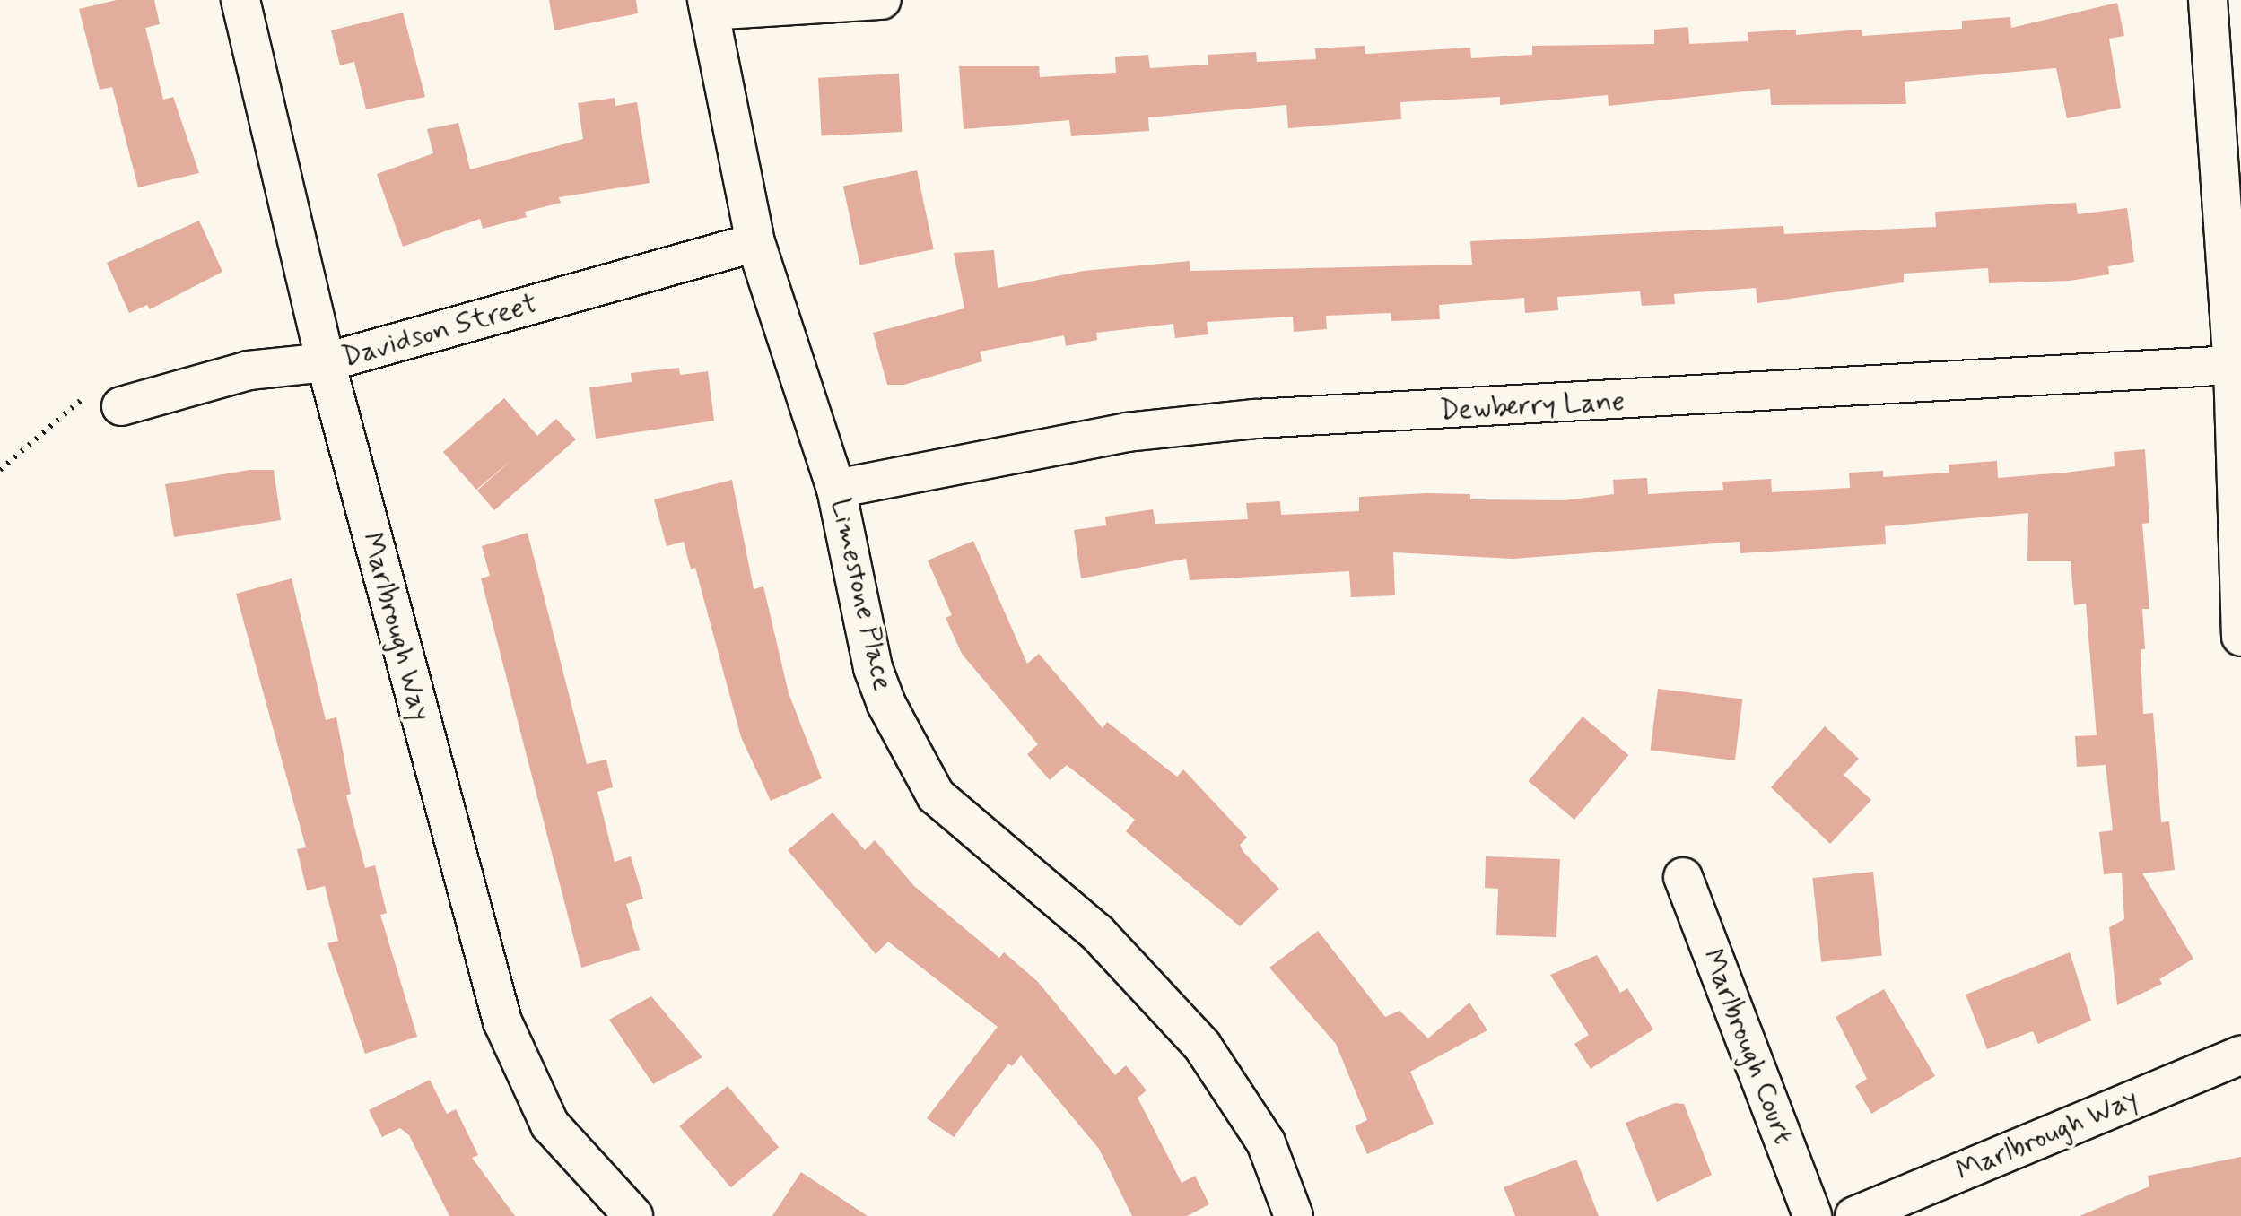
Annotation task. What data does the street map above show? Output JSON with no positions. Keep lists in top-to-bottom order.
{
  "streets": {
    "street": [
      "Davidson Street",
      "Dewberry Lane",
      "Limestone Place",
      "Marlbrough Way",
      "Marlbrough Court"
    ]
  },
  "crossings": [
    ["Davidson Street", "Limestone Place"],
    ["Davidson Street", "Marlbrough Way"],
    ["Dewberry Lane", "Limestone Place"]
  ]
}
